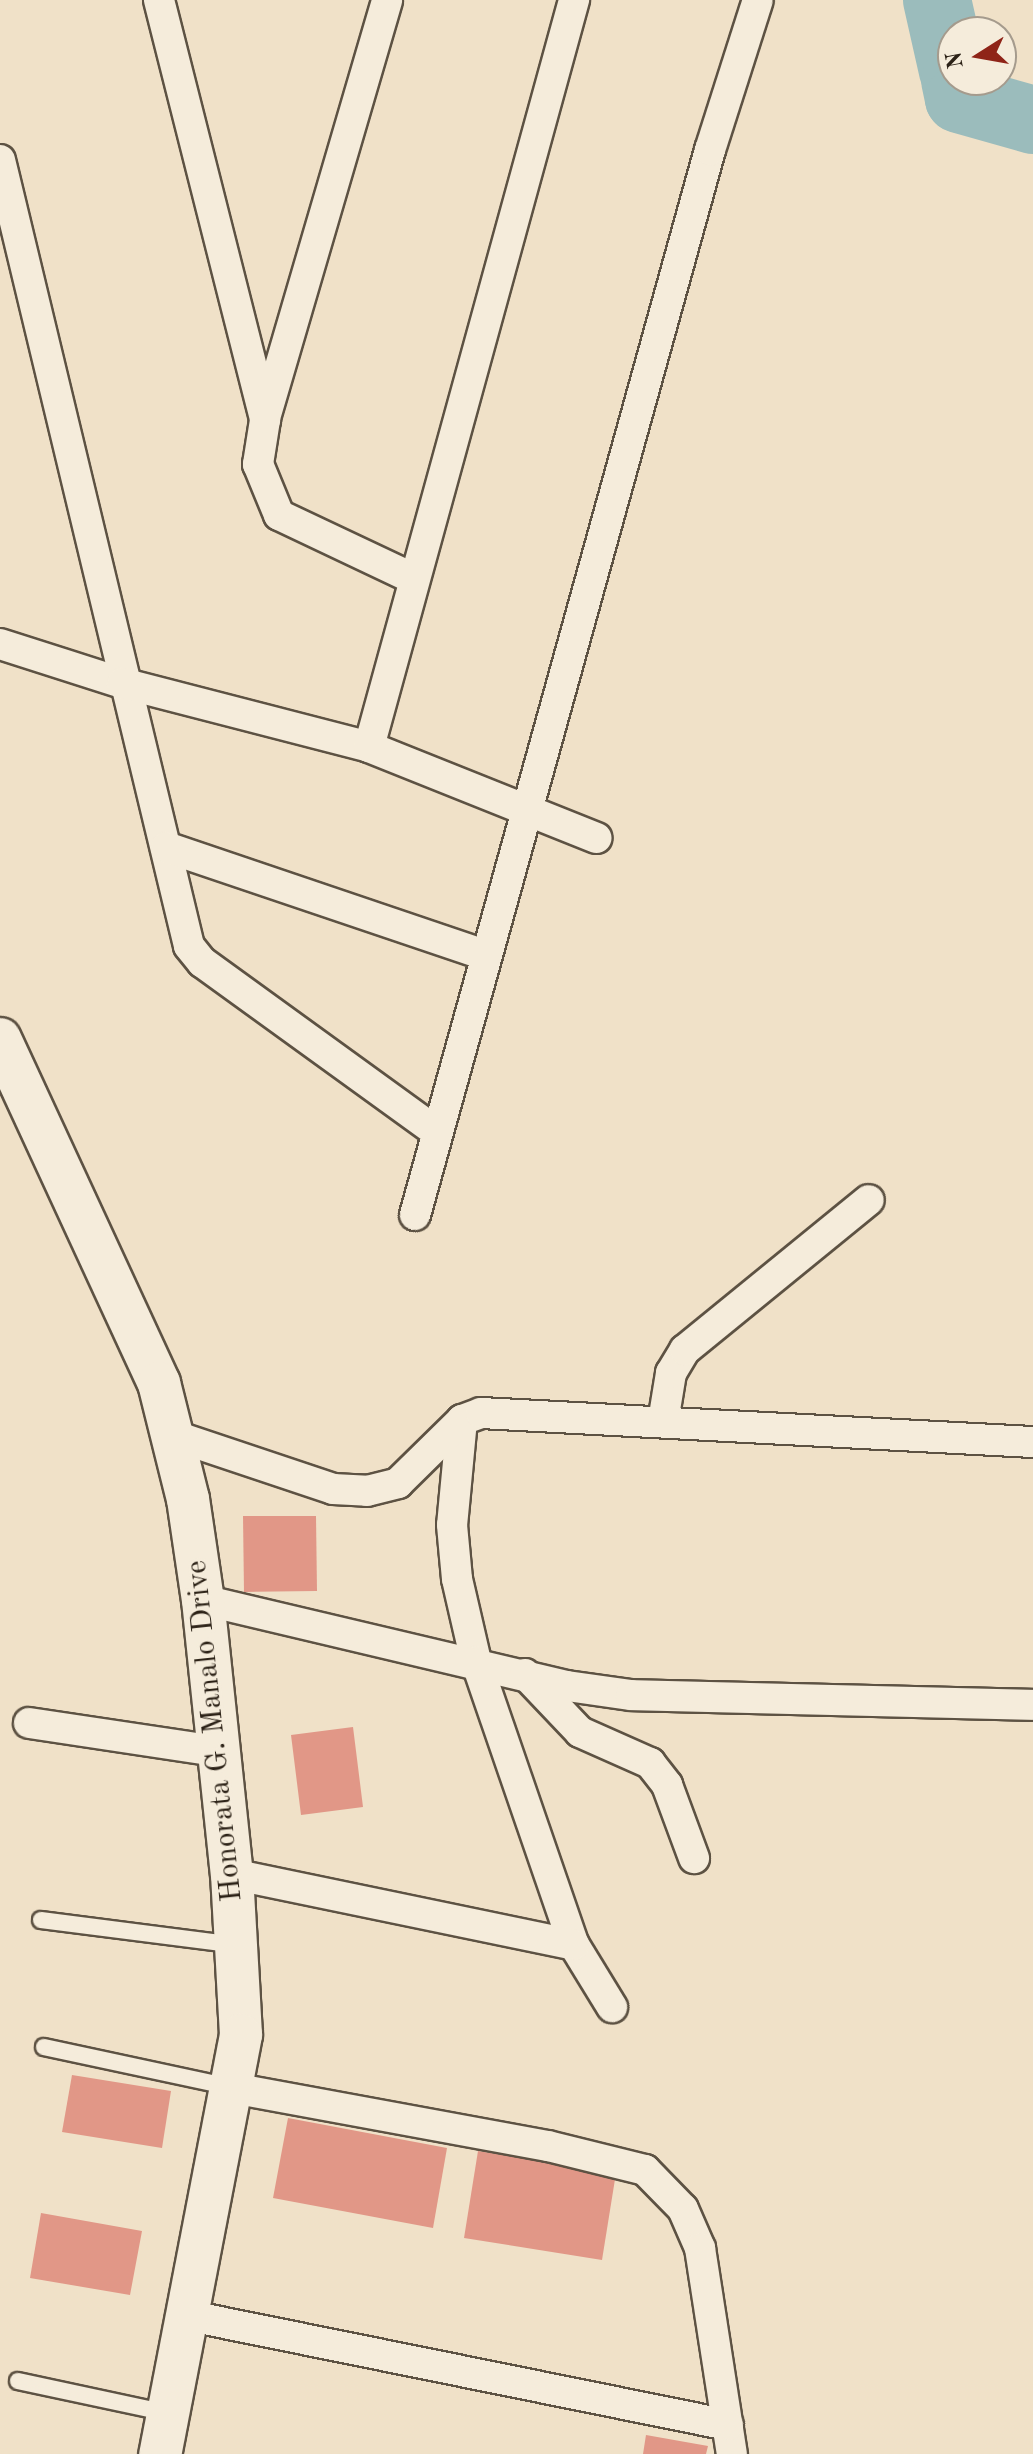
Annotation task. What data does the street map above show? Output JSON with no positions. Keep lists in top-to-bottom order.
{
  "streets": {
    "street": ["Honorata G. Manalo Drive"]
  },
  "north": "left"
}
